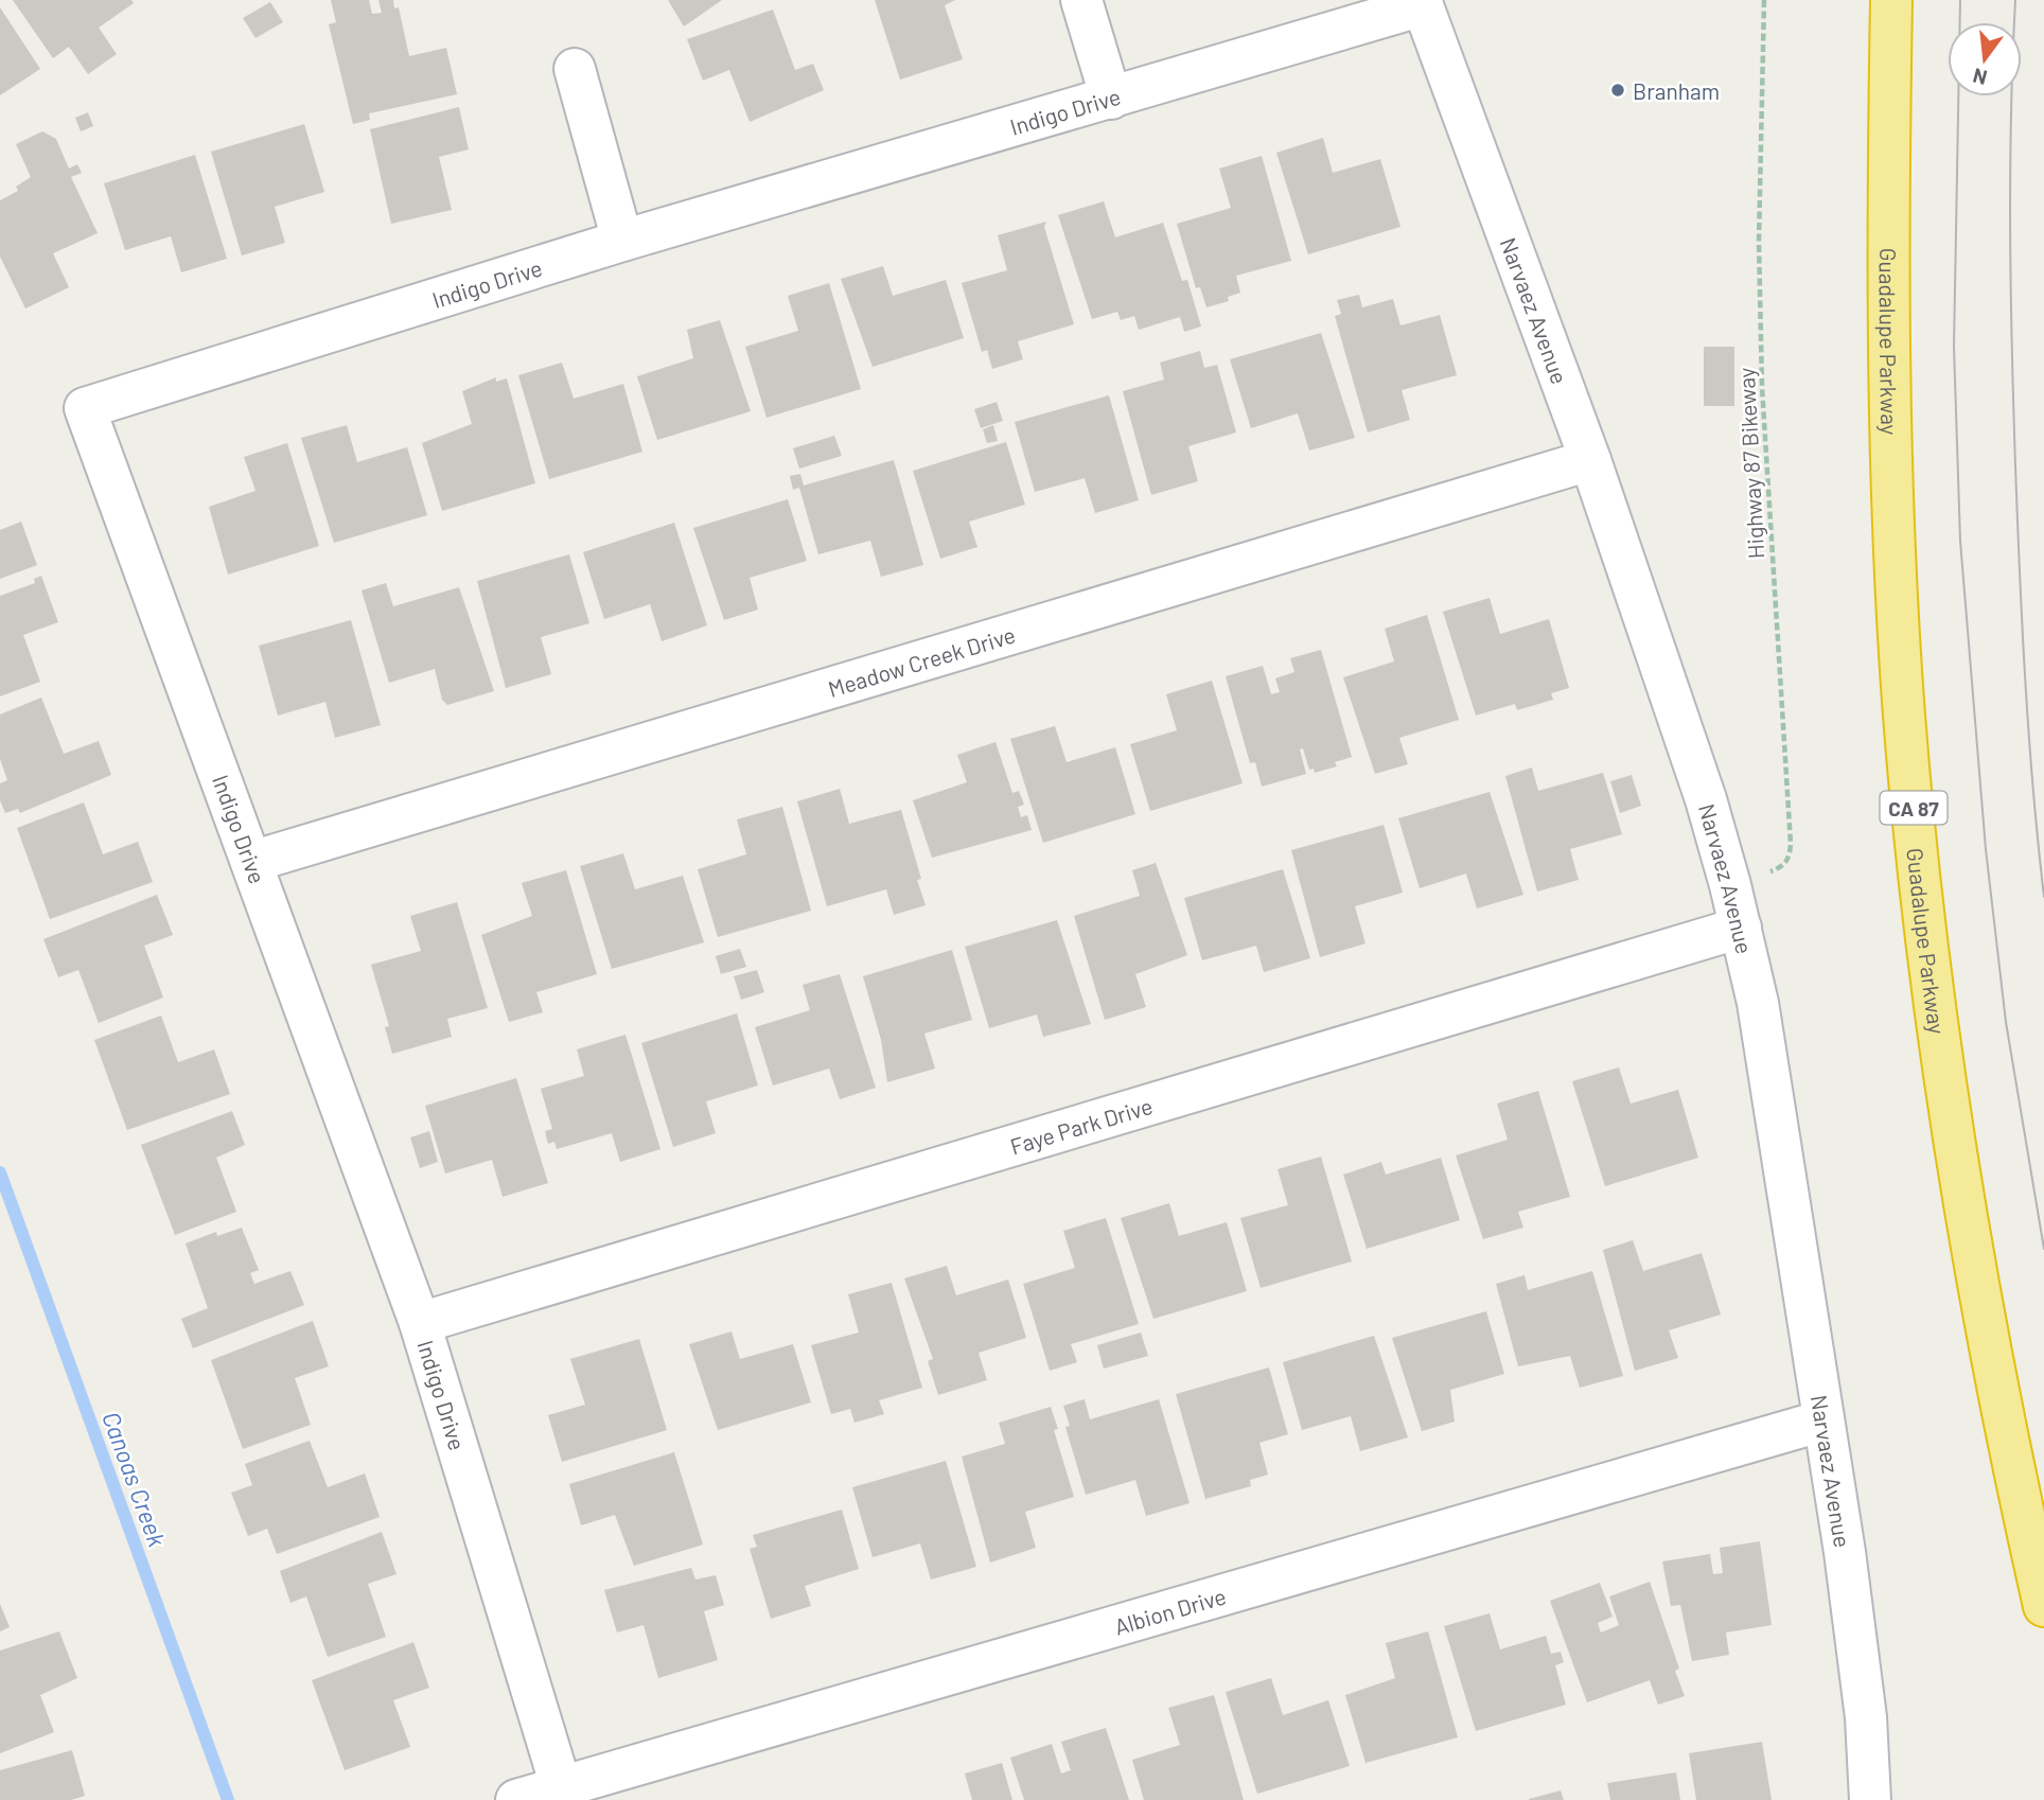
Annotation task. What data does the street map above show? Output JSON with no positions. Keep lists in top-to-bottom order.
{
  "streets": {
    "highway": ["Guadalupe Parkway", "CA 87"],
    "street": [
      "Indigo Drive",
      "Narvaez Avenue",
      "Meadow Creek Drive",
      "Faye Park Drive",
      "Albion Drive"
    ],
    "path": ["Highway 87 Bikeway"]
  },
  "crossings": [
    ["Indigo Drive", "Narvaez Avenue"],
    ["Indigo Drive", "Meadow Creek Drive"],
    ["Indigo Drive", "Faye Park Drive"],
    ["Indigo Drive", "Albion Drive"],
    ["Narvaez Avenue", "Highway 87 Bikeway"],
    ["Narvaez Avenue", "Meadow Creek Drive"],
    ["Narvaez Avenue", "Faye Park Drive"],
    ["Narvaez Avenue", "Albion Drive"]
  ],
  "water": ["Canoas Creek"],
  "places": ["Branham"],
  "north": "bottom"
}
